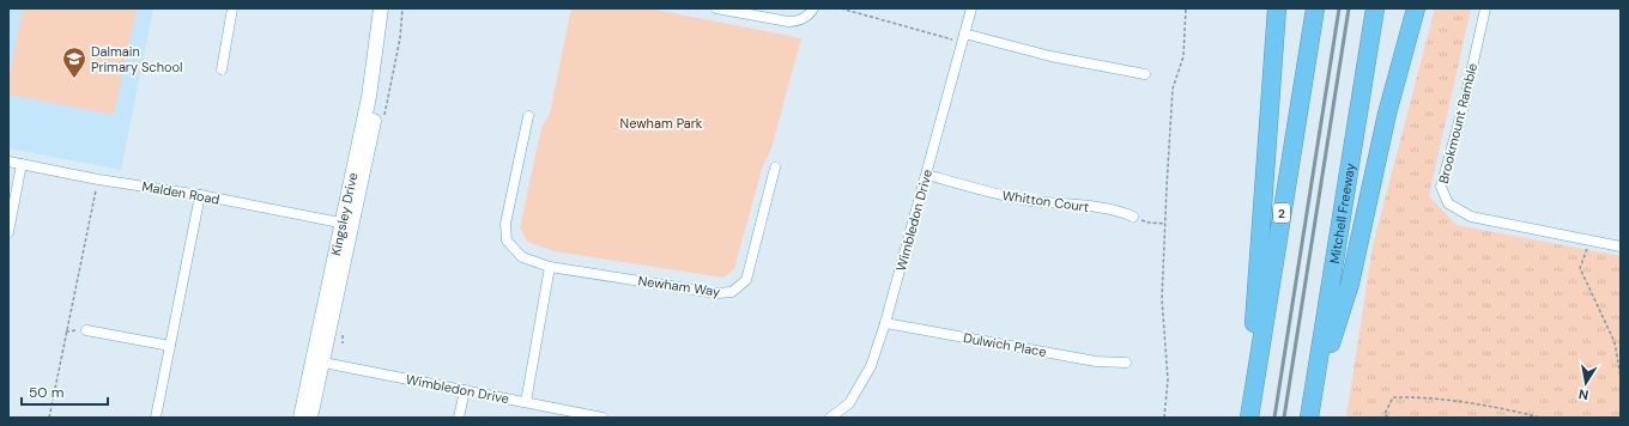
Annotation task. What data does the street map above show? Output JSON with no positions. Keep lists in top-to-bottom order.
{
  "streets": {
    "highway": ["2", "Mitchell Freeway"],
    "main road": ["Kingsley Drive"],
    "street": [
      "Brookmount Ramble",
      "Malden Road",
      "Whitton Court",
      "Wimbledon Drive",
      "Newham Way",
      "Dulwich Place"
    ]
  },
  "crossings": [
    ["Malden Road", "Kingsley Drive"],
    ["Whitton Court", "Wimbledon Drive"],
    ["Kingsley Drive", "Wimbledon Drive"],
    ["Wimbledon Drive", "Dulwich Place"]
  ],
  "parks": ["Newham Park"],
  "places": {
    "school or university": ["Dalmain Primary School"]
  },
  "scale_bar": "50 m",
  "north": "bottom"
}
